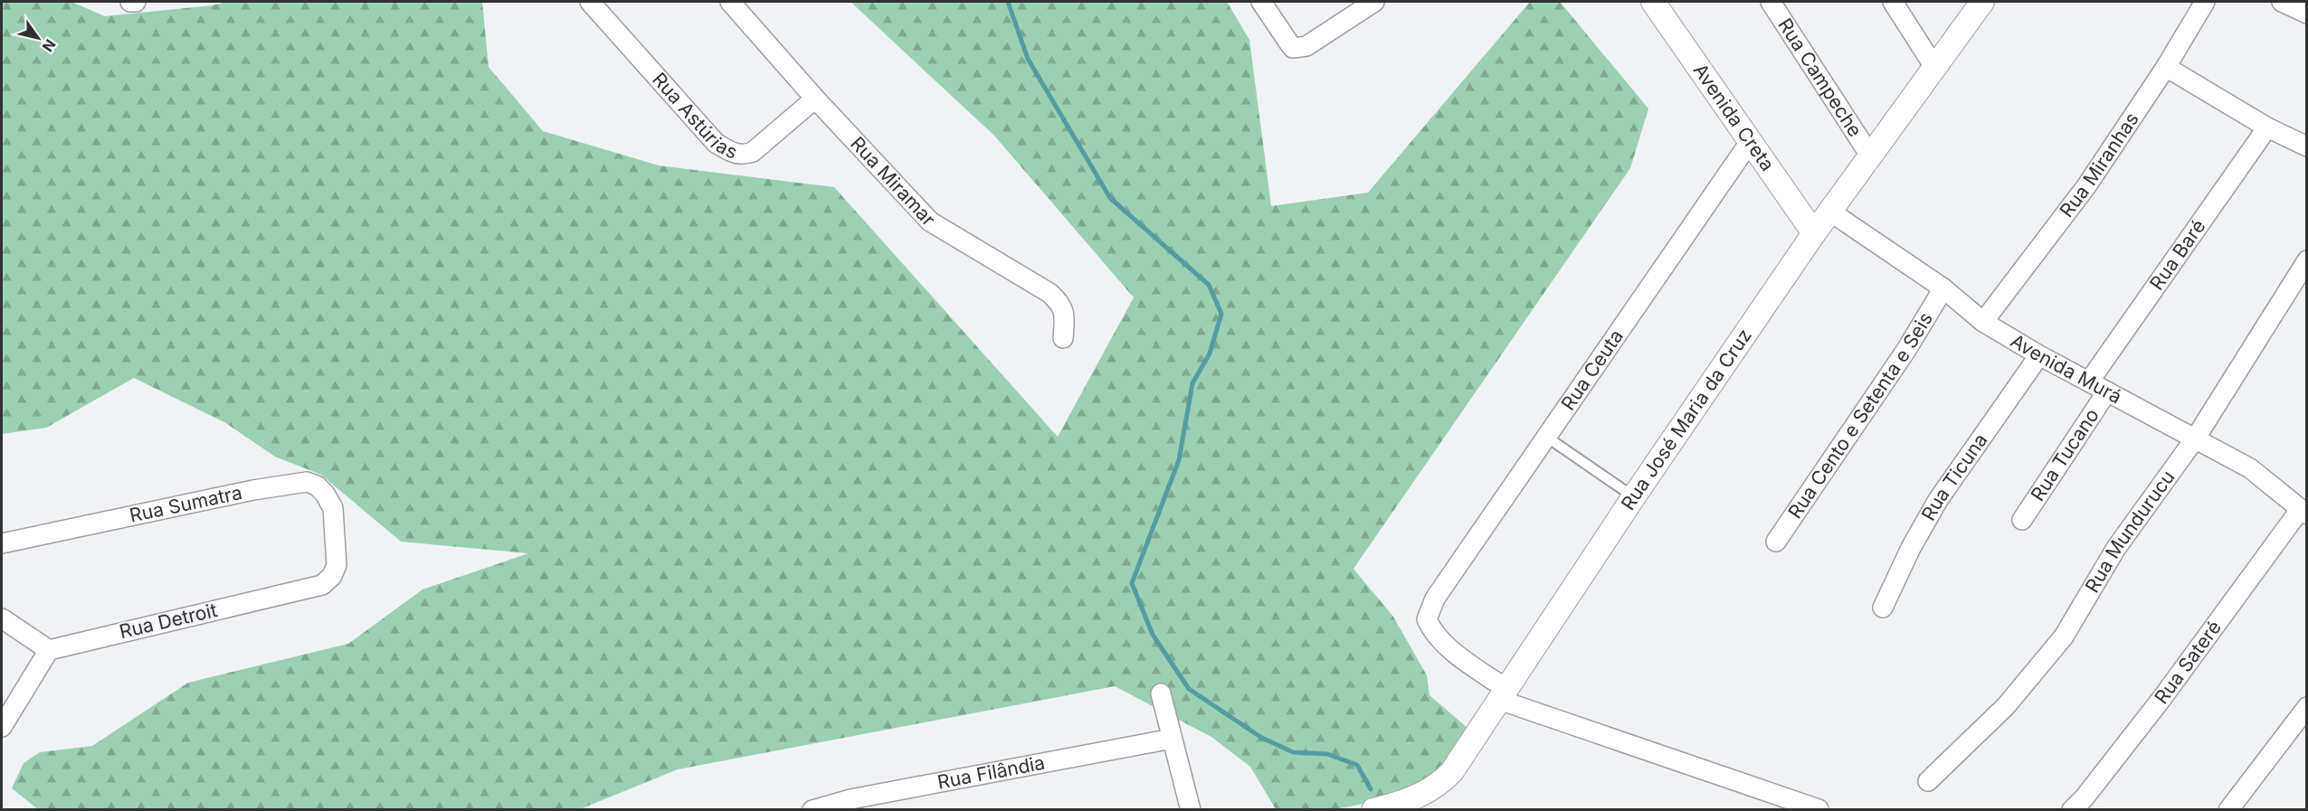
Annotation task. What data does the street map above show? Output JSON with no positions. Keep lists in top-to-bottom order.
{
  "streets": {
    "street": [
      "Rua Campeche",
      "Rua Astúrias",
      "Avenida Creta",
      "Rua Miranhas",
      "Rua Miramar",
      "Rua Baré",
      "Avenida Murá",
      "Rua Ceuta",
      "Rua Cento e Setenta e Seis",
      "Rua José Maria da Cruz",
      "Rua Tucano",
      "Rua Ticuna",
      "Rua Sumatra",
      "Rua Mundurucu",
      "Rua Detroit",
      "Rua Sateré",
      "Rua Filândia"
    ]
  },
  "crossings": [
    ["Rua Campeche", "Rua José Maria da Cruz"],
    ["Rua Astúrias", "Rua Miramar"],
    ["Avenida Creta", "Rua Ceuta"],
    ["Avenida Creta", "Rua José Maria da Cruz"],
    ["Rua Miranhas", "Avenida Murá"],
    ["Rua Baré", "Avenida Murá"],
    ["Avenida Murá", "Rua Cento e Setenta e Seis"],
    ["Avenida Murá", "Rua José Maria da Cruz"],
    ["Avenida Murá", "Rua Tucano"],
    ["Avenida Murá", "Rua Ticuna"],
    ["Avenida Murá", "Rua Mundurucu"],
    ["Avenida Murá", "Rua Sateré"],
    ["Rua Ceuta", "Rua José Maria da Cruz"],
    ["Rua Sumatra", "Rua Detroit"]
  ],
  "north": "bottom right"
}
